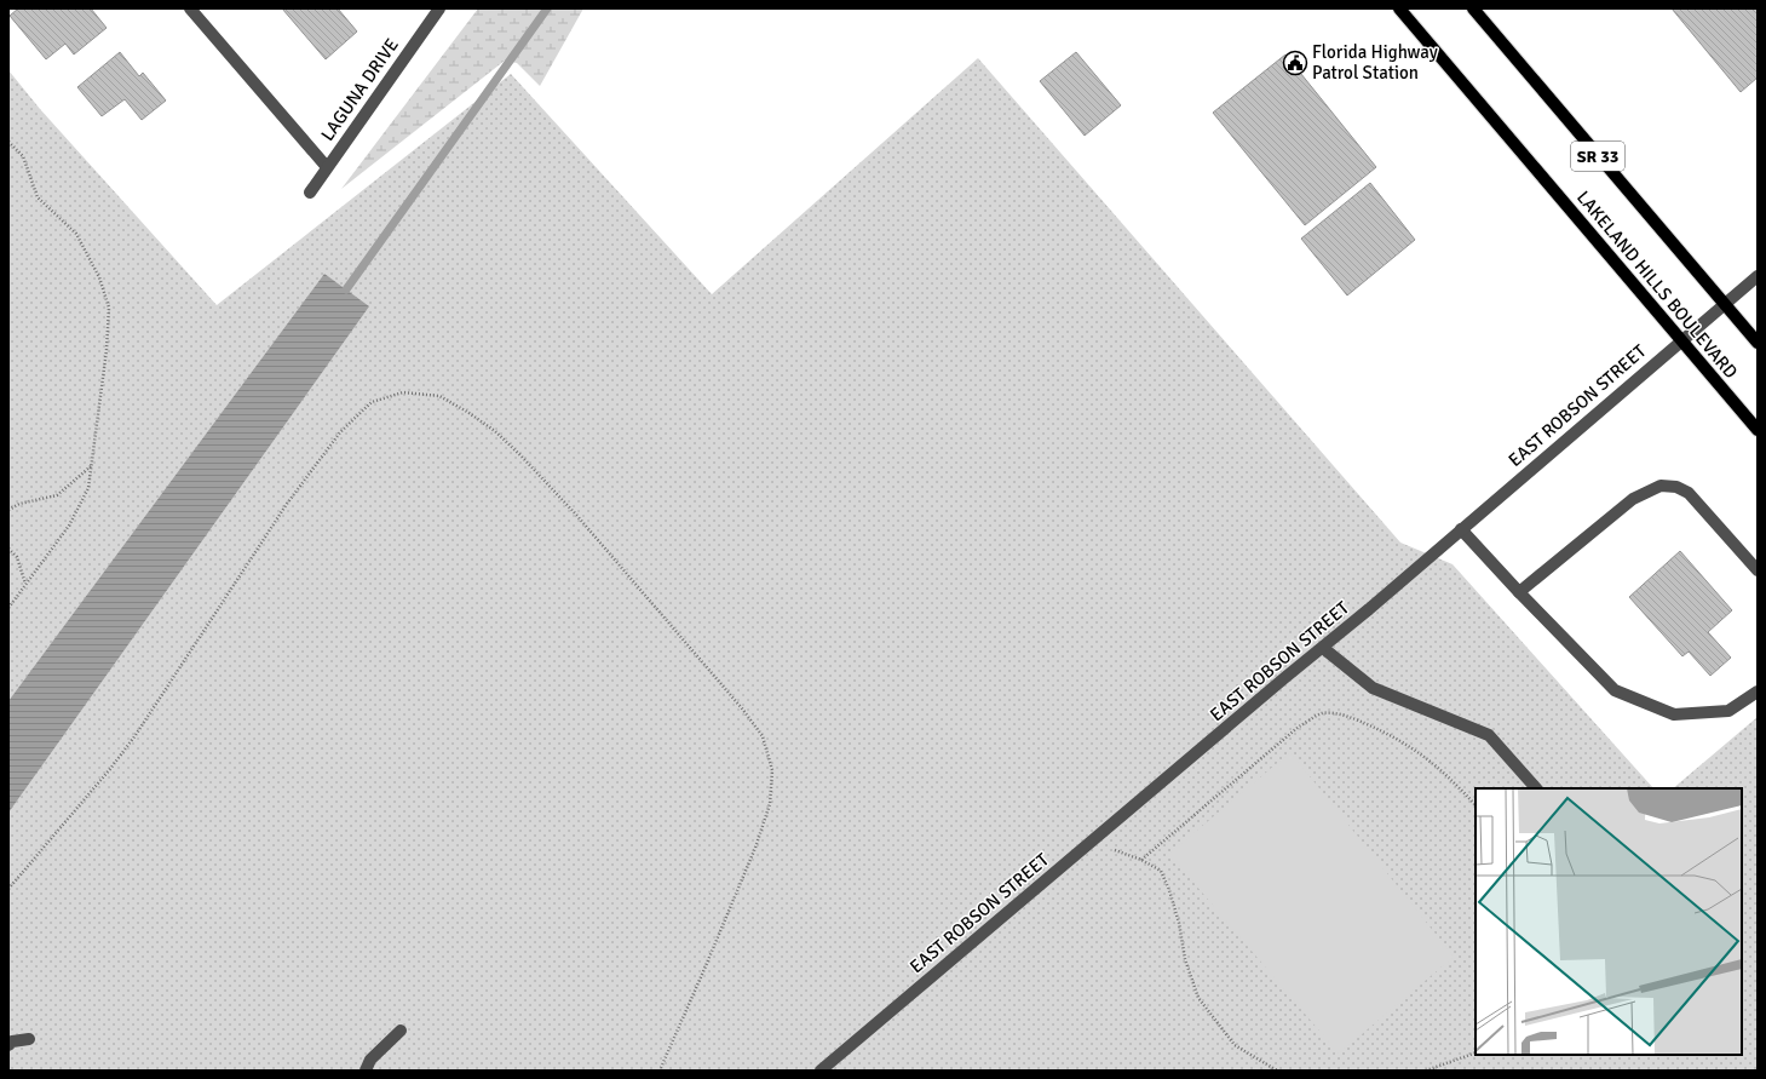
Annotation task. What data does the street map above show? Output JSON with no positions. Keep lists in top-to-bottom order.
{
  "streets": {
    "main road": ["SR 33", "LAKELAND HILLS BOULEVARD"],
    "street": ["LAGUNA DRIVE", "EAST ROBSON STREET"]
  },
  "crossings": [
    ["LAKELAND HILLS BOULEVARD", "EAST ROBSON STREET"]
  ],
  "places": {
    "public building": ["Florida Highway Patrol Station"]
  }
}
